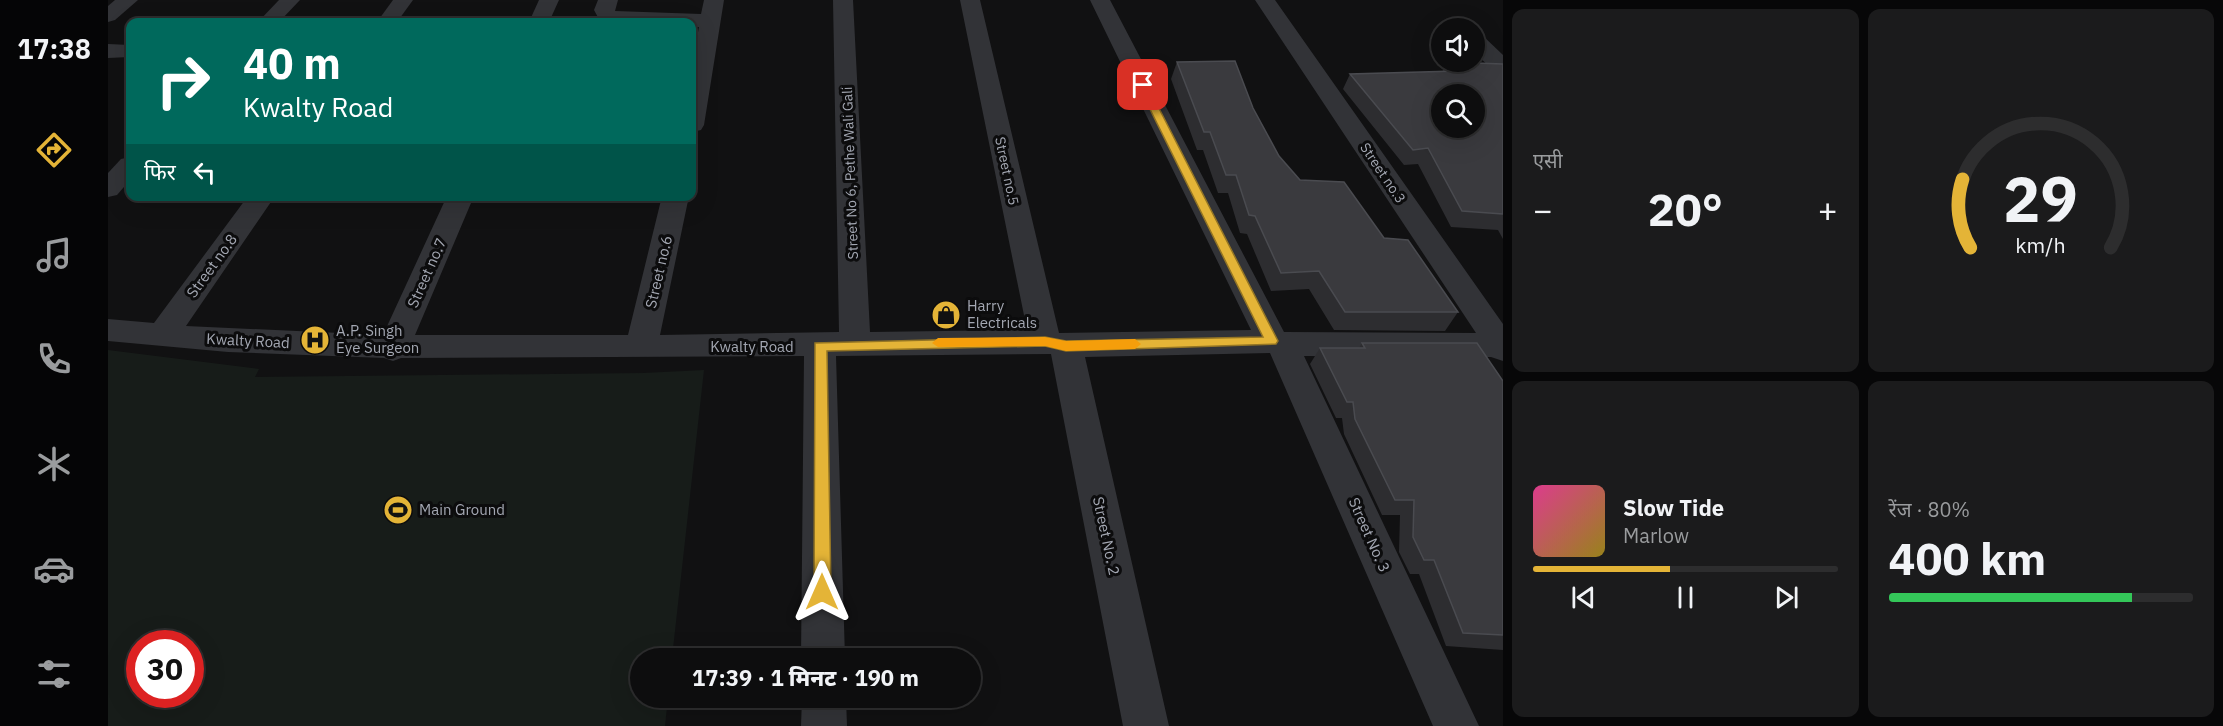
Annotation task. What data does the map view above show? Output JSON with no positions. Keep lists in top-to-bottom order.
{
  "streets": {
    "street": [
      "Street no.5",
      "Street No 6, Pethe Wali Gali",
      "Street no.3",
      "Street no.8",
      "Street no.6",
      "Street no.7",
      "Kwalty Road",
      "Street No. 3",
      "Street No. 2"
    ]
  },
  "crossings": [
    ["Street no.5", "Kwalty Road"],
    ["Street no.5", "Street No. 2"],
    ["Street No 6, Pethe Wali Gali", "Kwalty Road"],
    ["Street no.3", "Kwalty Road"],
    ["Street no.8", "Kwalty Road"],
    ["Street no.6", "Kwalty Road"],
    ["Street no.7", "Kwalty Road"],
    ["Kwalty Road", "Street No. 3"],
    ["Kwalty Road", "Street No. 2"]
  ],
  "places": {
    "shop": ["Harry Electricals"],
    "hospital": ["A.P. Singh Eye Surgeon"],
    "sports": ["Main Ground"]
  },
  "page": {
    "tabs": "17:38",
    "tile": [
      "एसी",
      ["रेंज · 80%", "400 km"]
    ],
    "turn": ["40 m", "Kwalty Road"],
    "then": "फिर",
    "heat": ["−", "20°", "+"],
    "song": ["Slow Tide", "Marlow"],
    "limit": "30",
    "trip": "17:39 · 1 मिनट · 190 m",
    "gauge": ["29", "km/h"]
  }
}
